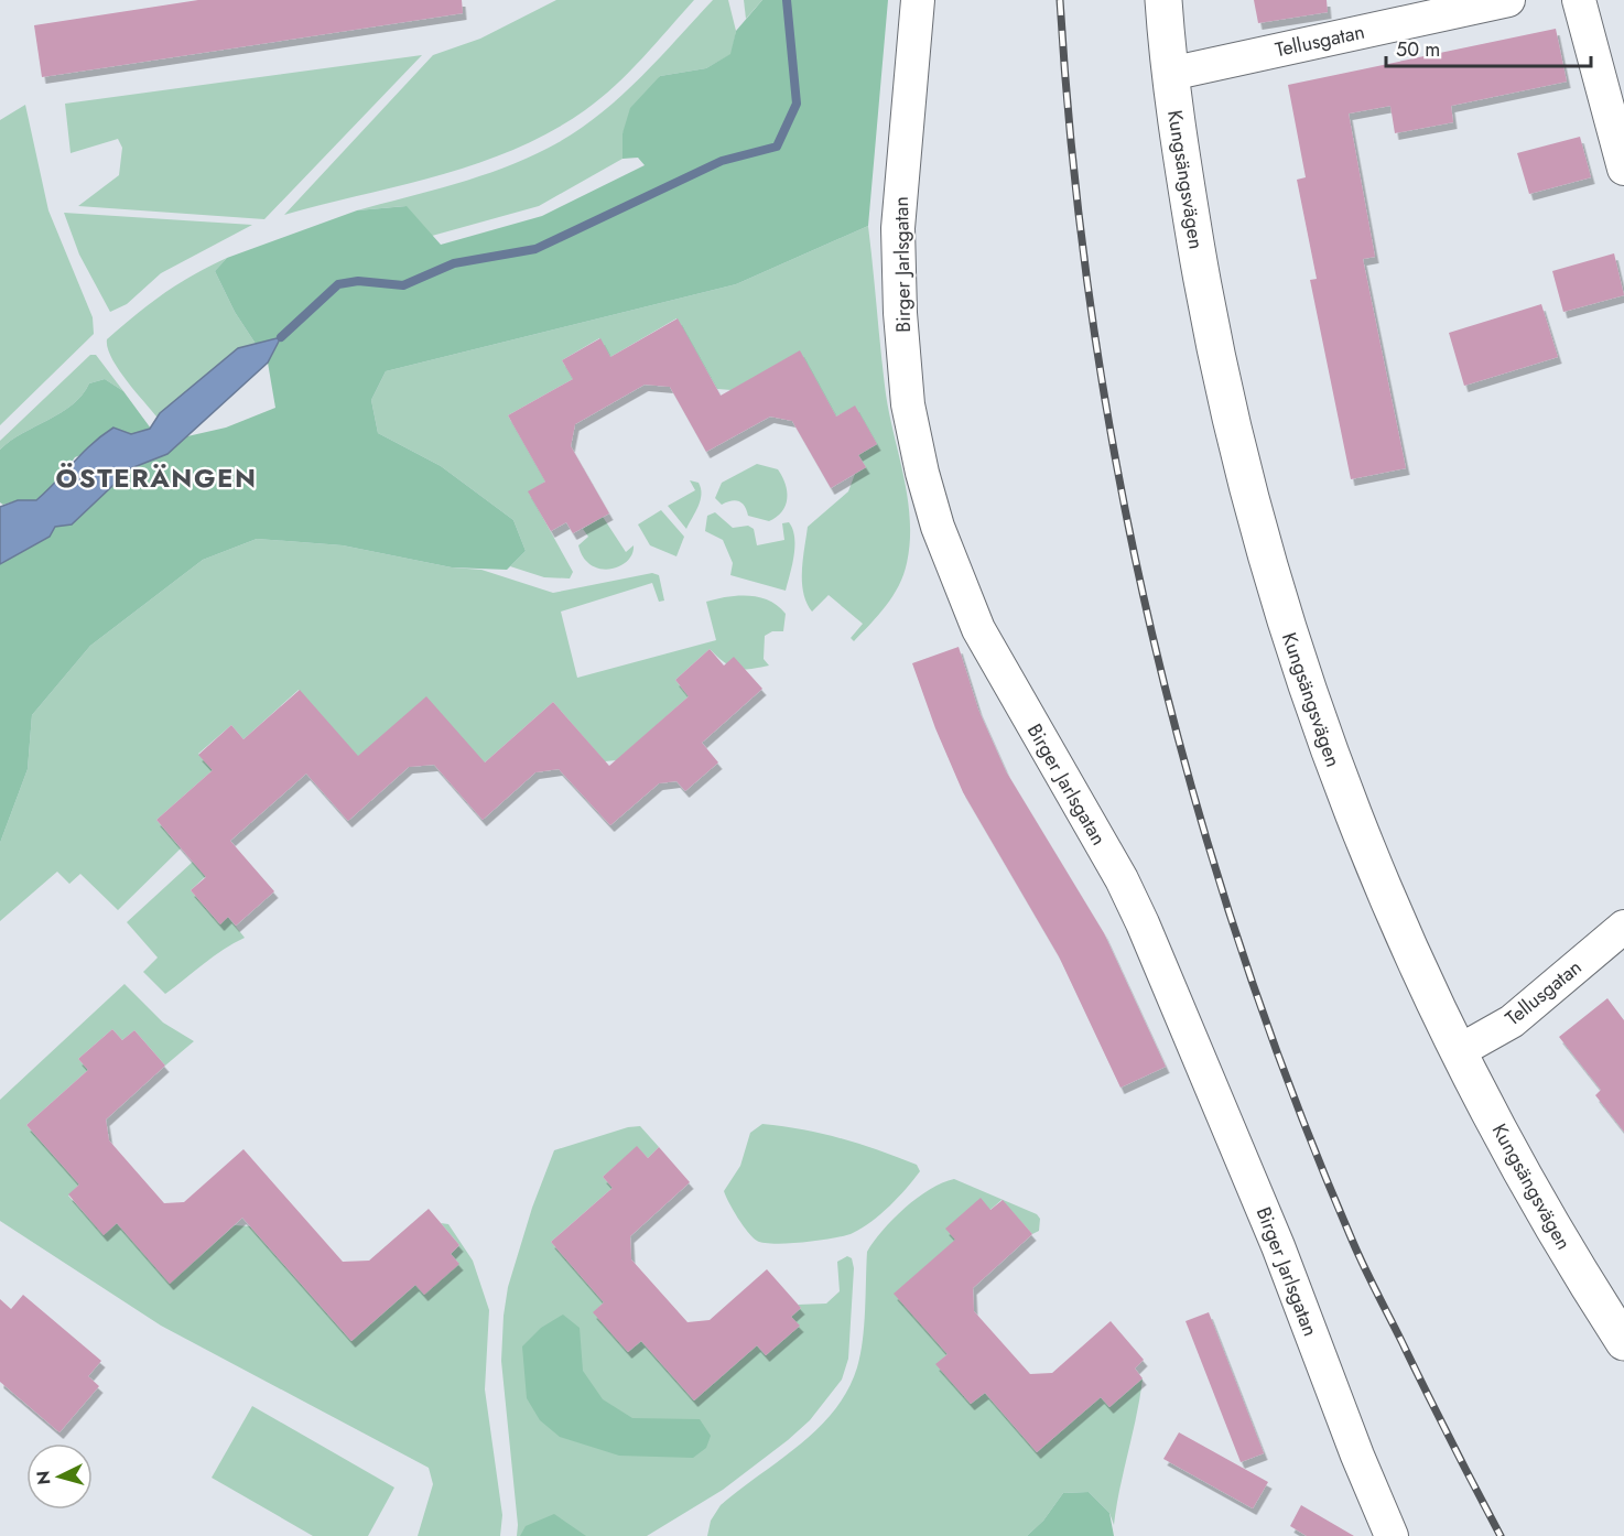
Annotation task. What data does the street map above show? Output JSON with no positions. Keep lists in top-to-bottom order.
{
  "streets": {
    "street": ["Tellusgatan", "Kungsängsvägen", "Birger Jarlsgatan"]
  },
  "crossings": [
    ["Tellusgatan", "Kungsängsvägen"]
  ],
  "districts": ["ÖSTERÄNGEN"],
  "scale_bar": "50 m",
  "north": "left"
}
